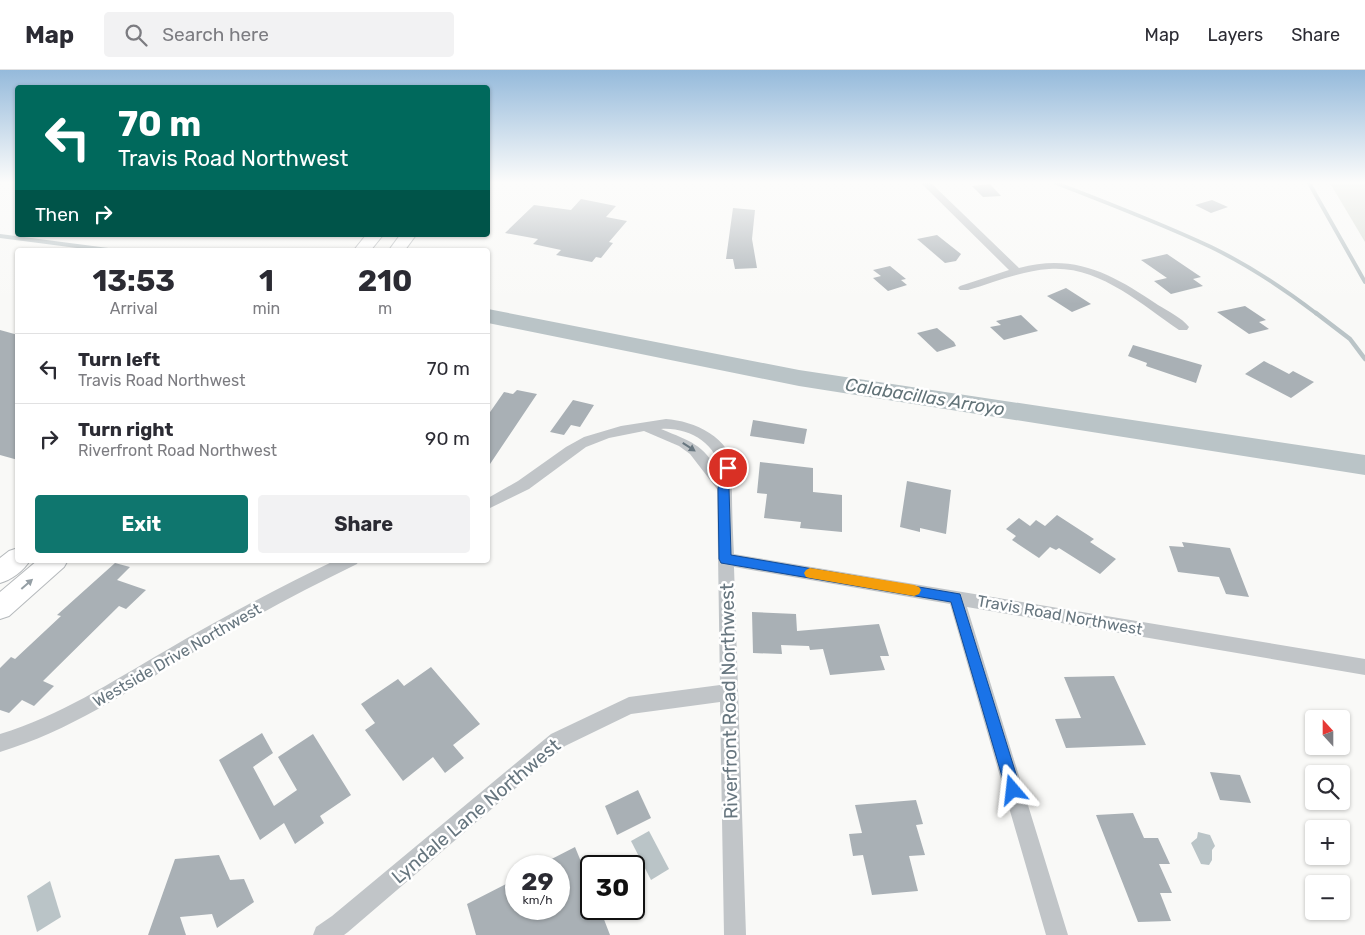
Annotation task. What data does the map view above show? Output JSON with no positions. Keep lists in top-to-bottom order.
{
  "streets": {
    "street": [
      "Travis Road Northwest",
      "Westside Drive Northwest",
      "Riverfront Road Northwest",
      "Lyndale Lane Northwest"
    ]
  },
  "crossings": [
    ["Travis Road Northwest", "Riverfront Road Northwest"],
    ["Riverfront Road Northwest", "Lyndale Lane Northwest"]
  ],
  "water": ["Calabacillas Arroyo"],
  "north": "top",
  "page": {
    "header": "Map",
    "search": "Search here",
    "nav": ["Map", "Layers", "Share"],
    "turn": ["70 m", "Travis Road Northwest"],
    "then": "Then",
    "eta": [
      "13:53",
      "Arrival",
      "1",
      "min",
      "210",
      "m"
    ],
    "list": [
      {
        "name": "Turn left",
        "note": "Travis Road Northwest",
        "value": "70 m"
      },
      {
        "name": "Turn right",
        "note": "Riverfront Road Northwest",
        "value": "90 m"
      }
    ],
    "buttons": ["Exit", "Share"],
    "map_buttons": ["+", "−"],
    "speed": "29 km/h",
    "limit": "30"
  }
}
